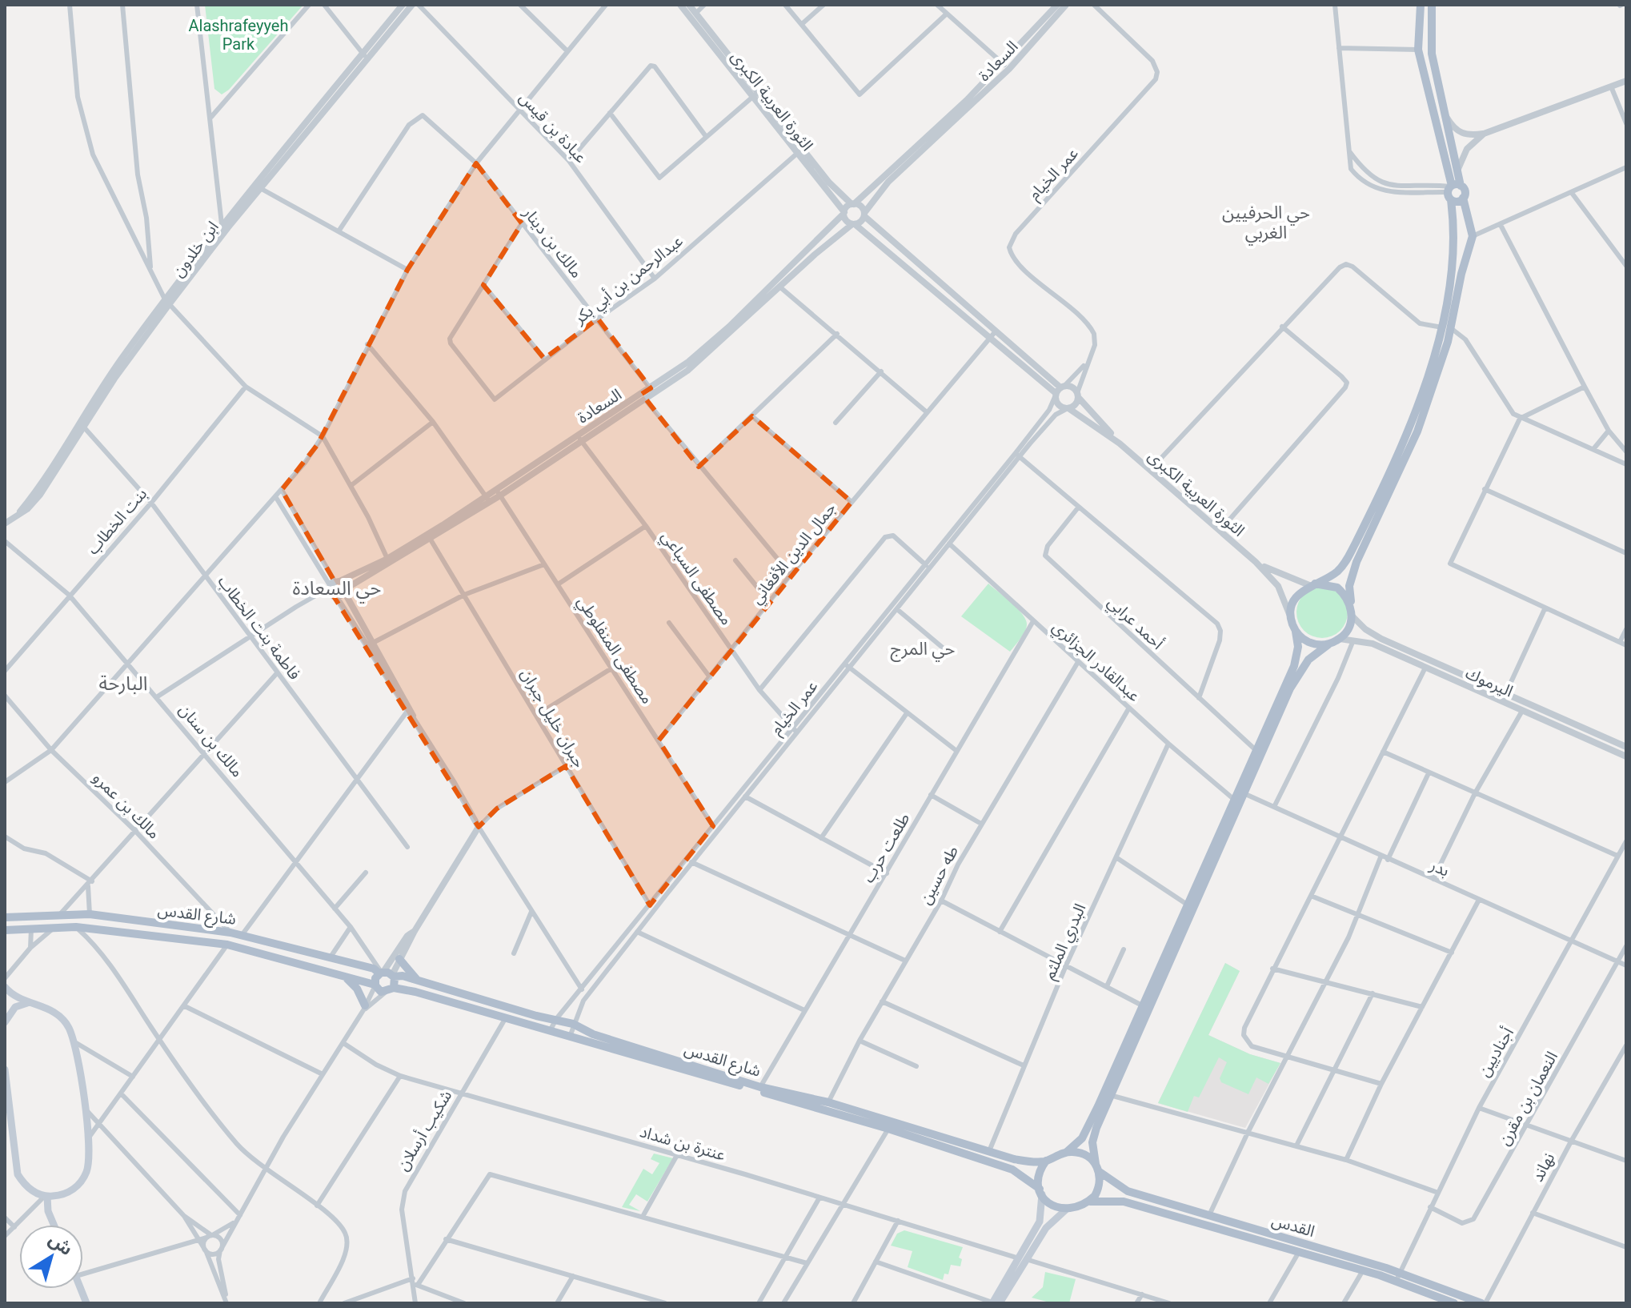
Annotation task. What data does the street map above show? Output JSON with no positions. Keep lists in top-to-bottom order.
{
  "streets": {
    "main road": ["شارع القدس", "القدس"],
    "street": [
      "السعادة",
      "الثورة العربية الكبرى",
      "عبادة بن قيس",
      "عمر الخيام",
      "مالك بن دينار",
      "ابن خلدون",
      "عبدالرحمن بن أبي بكر",
      "بنت الخطاب",
      "جمال الدين الأفغاني",
      "مصطفى السباعي",
      "أحمد عرابي",
      "فاطمة بنت الخطاب",
      "مصطفى المنفلوطي",
      "عبدالقادر الجزائري",
      "اليرموك",
      "جبران خليل جبران",
      "مالك بن سنان",
      "مالك بن عمرو",
      "طلعت حرب",
      "بدر",
      "طه حسين",
      "البدري الملثم",
      "أجناديين",
      "النعمان بن مقرن",
      "شكيب أرسلان",
      "عنترة بن شداد",
      "نهاند"
    ]
  },
  "crossings": [
    ["السعادة", "الثورة العربية الكبرى"],
    ["السعادة", "مالك بن دينار"],
    ["السعادة", "مصطفى السباعي"],
    ["السعادة", "فاطمة بنت الخطاب"],
    ["السعادة", "مصطفى المنفلوطي"],
    ["السعادة", "جبران خليل جبران"],
    ["السعادة", "مالك بن سنان"],
    ["الثورة العربية الكبرى", "عمر الخيام"],
    ["الثورة العربية الكبرى", "عبدالرحمن بن أبي بكر"],
    ["الثورة العربية الكبرى", "اليرموك"],
    ["عبادة بن قيس", "عبدالرحمن بن أبي بكر"],
    ["عمر الخيام", "مصطفى السباعي"],
    ["عمر الخيام", "مصطفى المنفلوطي"],
    ["عمر الخيام", "عبدالقادر الجزائري"],
    ["عمر الخيام", "جبران خليل جبران"],
    ["عمر الخيام", "شارع القدس"],
    ["مالك بن دينار", "عبدالرحمن بن أبي بكر"],
    ["ابن خلدون", "فاطمة بنت الخطاب"],
    ["بنت الخطاب", "فاطمة بنت الخطاب"],
    ["بنت الخطاب", "مالك بن سنان"],
    ["جمال الدين الأفغاني", "مصطفى السباعي"],
    ["جمال الدين الأفغاني", "مصطفى المنفلوطي"],
    ["عبدالقادر الجزائري", "طلعت حرب"],
    ["عبدالقادر الجزائري", "طه حسين"],
    ["عبدالقادر الجزائري", "البدري الملثم"],
    ["مالك بن سنان", "شارع القدس"],
    ["مالك بن عمرو", "شارع القدس"],
    ["طلعت حرب", "شارع القدس"],
    ["بدر", "أجناديين"],
    ["بدر", "النعمان بن مقرن"],
    ["طه حسين", "شارع القدس"],
    ["شارع القدس", "البدري الملثم"],
    ["شارع القدس", "القدس"],
    ["أجناديين", "النعمان بن مقرن"],
    ["أجناديين", "القدس"],
    ["شكيب أرسلان", "عنترة بن شداد"],
    ["نهاند", "القدس"]
  ],
  "districts": [
    "حي الحرفيين الغربي",
    "حي السعادة",
    "حي المرج",
    "البارحة"
  ],
  "parks": ["Alashrafeyyeh Park"],
  "north": "top right"
}
